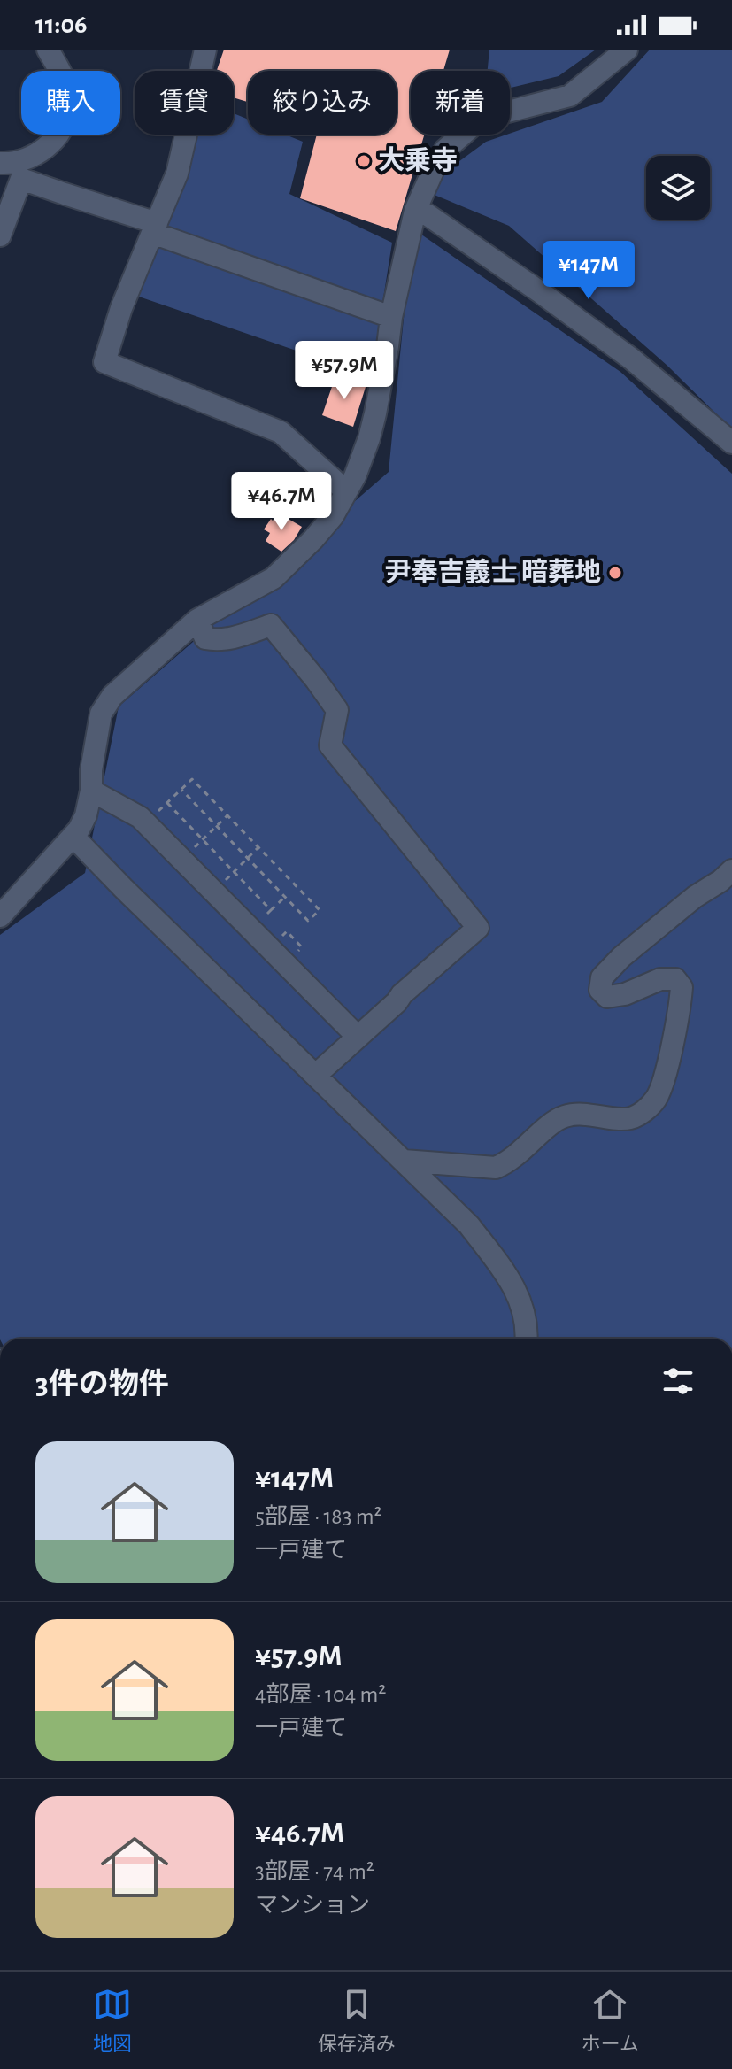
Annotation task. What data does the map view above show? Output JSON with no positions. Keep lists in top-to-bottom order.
{
  "places": ["大乗寺", "尹奉吉義士 暗葬地"],
  "page": {
    "status": "11:06",
    "chip": [
      "購入",
      "賃貸",
      "絞り込み",
      "新着"
    ],
    "price": ["¥147M", "¥57.9M", "¥46.7M"],
    "heading": "3件の物件",
    "list": [
      {
        "name": "¥147M",
        "note": "5部屋 · 183 m² · 一戸建て"
      },
      {
        "name": "¥57.9M",
        "note": "4部屋 · 104 m² · 一戸建て"
      },
      {
        "name": "¥46.7M",
        "note": "3部屋 · 74 m² · マンション"
      }
    ],
    "tabs": ["地図", "保存済み", "ホーム"]
  }
}
